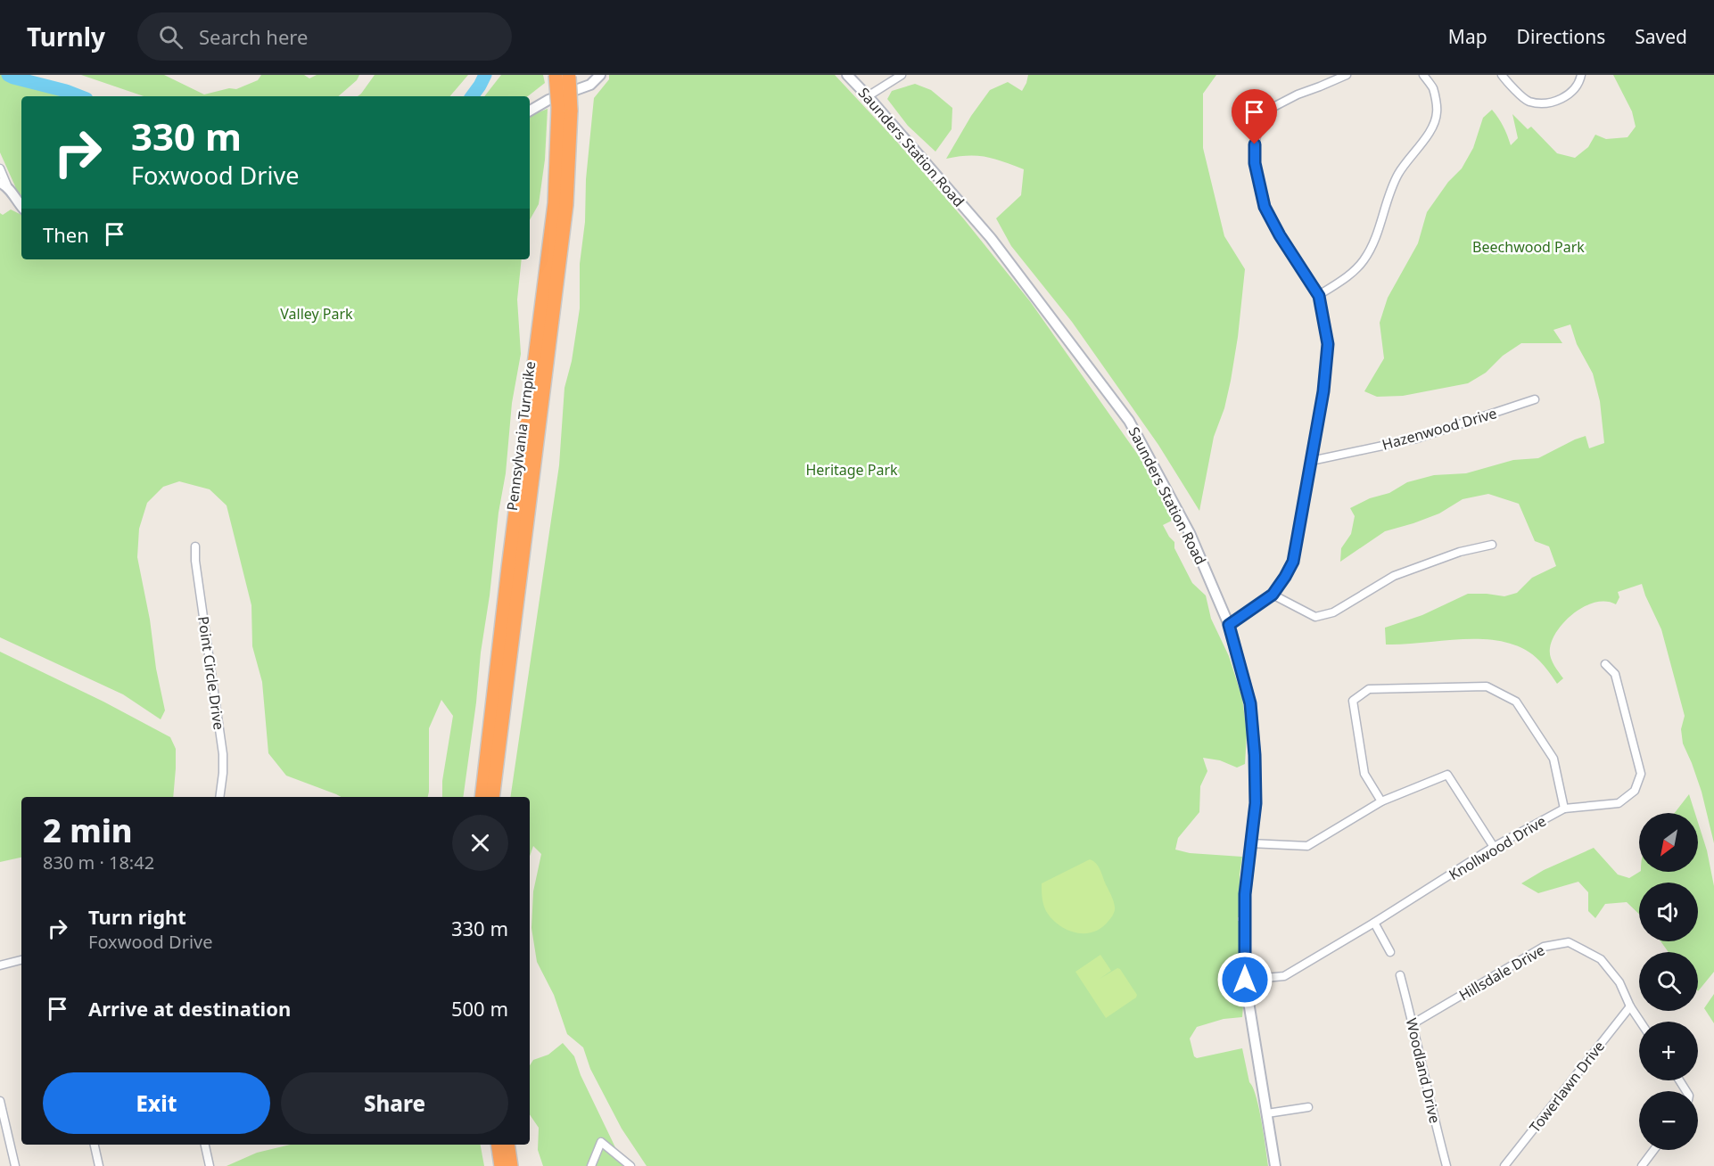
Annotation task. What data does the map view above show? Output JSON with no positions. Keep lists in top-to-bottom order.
{
  "streets": {
    "highway": ["Pennsylvania Turnpike"],
    "street": [
      "Saunders Station Road",
      "Hazenwood Drive",
      "Point Circle Drive",
      "Knollwood Drive",
      "Hillsdale Drive",
      "Woodland Drive",
      "Towerlawn Drive"
    ]
  },
  "crossings": [
    ["Saunders Station Road", "Knollwood Drive"],
    ["Hillsdale Drive", "Woodland Drive"],
    ["Hillsdale Drive", "Towerlawn Drive"]
  ],
  "parks": ["Beechwood Park", "Valley Park", "Heritage Park"],
  "north": "bottom left",
  "page": {
    "header": "Turnly",
    "search": "Search here",
    "nav": ["Map", "Directions", "Saved"],
    "turn": ["330 m", "Foxwood Drive"],
    "then": "Then",
    "heading": ["2 min", "830 m · 18:42"],
    "map_buttons": ["+", "−"],
    "list": [
      {
        "name": "Turn right",
        "note": "Foxwood Drive",
        "value": "330 m"
      },
      {
        "name": "Arrive at destination",
        "value": "500 m"
      }
    ],
    "buttons": ["Exit", "Share"]
  }
}
